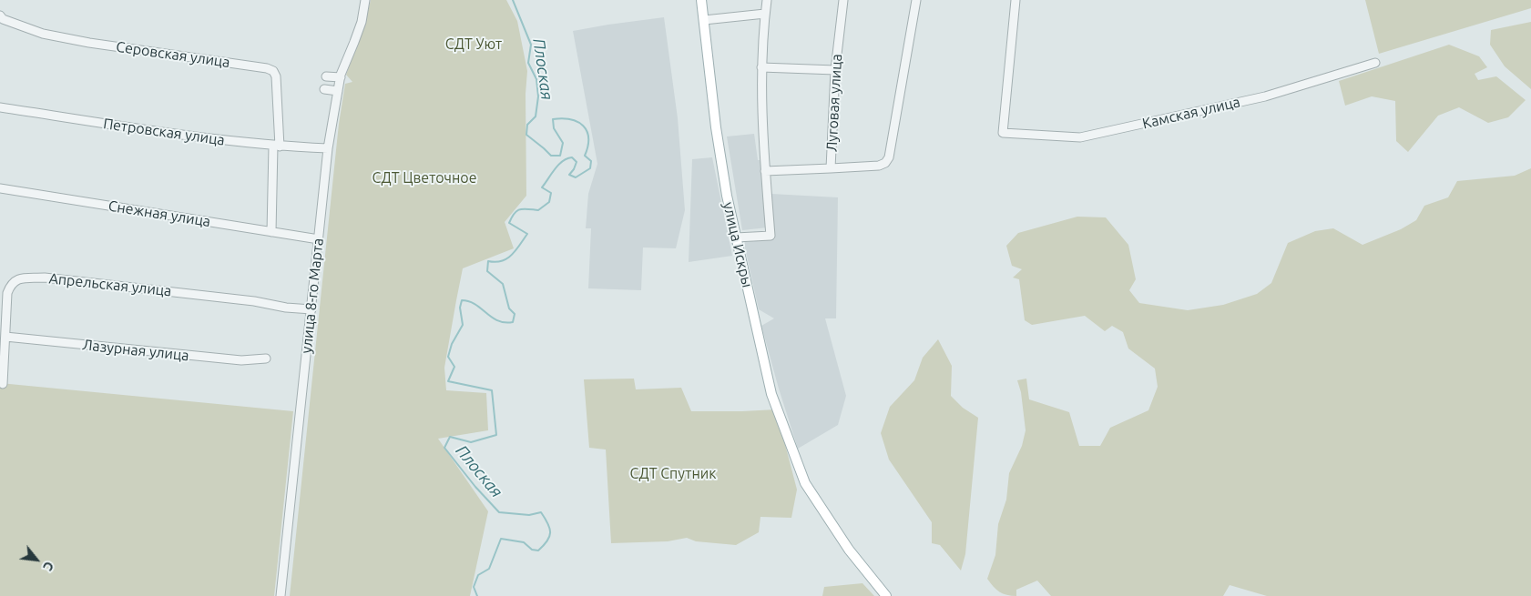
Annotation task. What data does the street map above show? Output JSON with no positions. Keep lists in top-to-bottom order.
{
  "streets": {
    "main road": ["улица Искры"],
    "street": [
      "Серовская улица",
      "Луговая улица",
      "Камская улица",
      "Петровская улица",
      "Снежная улица",
      "Апрельская улица",
      "улица 8-го Марта",
      "Лазурная улица"
    ]
  },
  "crossings": [
    ["Серовская улица", "Петровская улица"],
    ["Петровская улица", "улица 8-го Марта"],
    ["Снежная улица", "улица 8-го Марта"],
    ["Апрельская улица", "улица 8-го Марта"],
    ["Апрельская улица", "Лазурная улица"]
  ],
  "water": ["Плоская"],
  "parks": ["СДТ Уют", "СДТ Цветочное", "СДТ Спутник"],
  "north": "bottom right"
}
